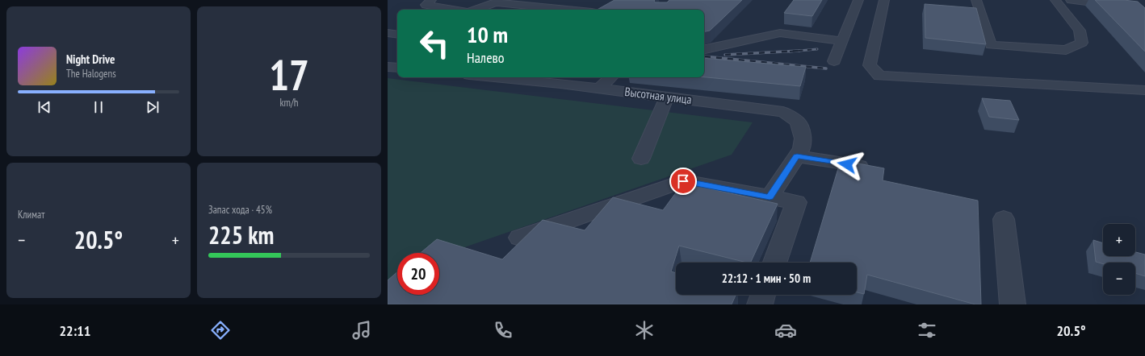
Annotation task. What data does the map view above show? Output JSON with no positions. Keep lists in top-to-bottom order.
{
  "streets": {
    "street": ["Высотная улица"]
  },
  "page": {
    "tile": [
      ["17", "km/h"],
      "Климат",
      ["Запас хода · 45%", "225 km"]
    ],
    "turn": ["10 m", "Налево"],
    "song": ["Night Drive", "The Halogens"],
    "map_buttons": ["+", "−"],
    "heat": ["−", "20.5°", "+"],
    "limit": "20",
    "trip": "22:12 · 1 мин · 50 m",
    "tabs": ["22:11", "20.5°"]
  }
}
